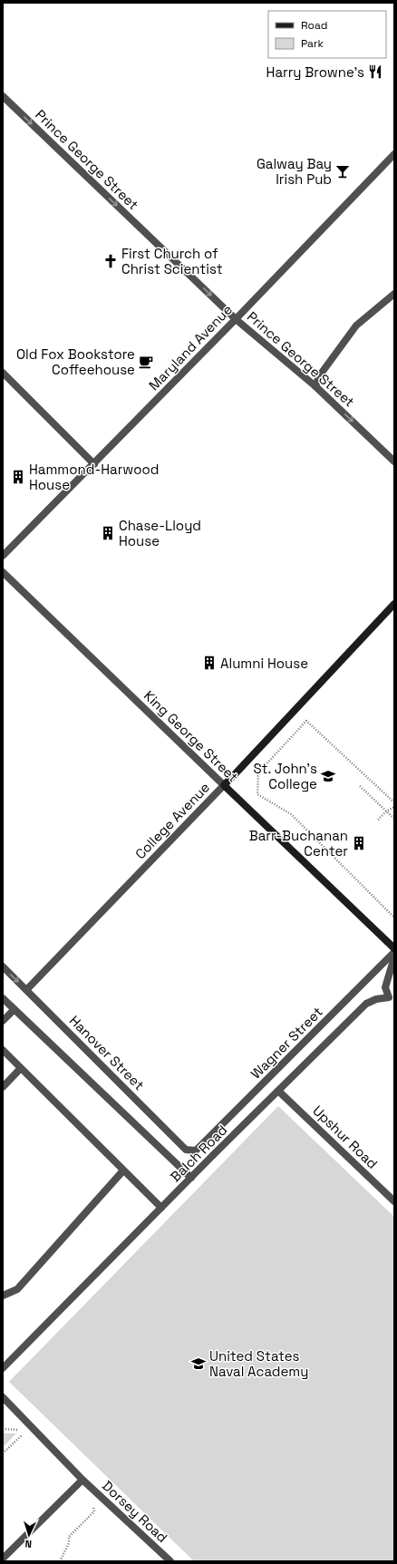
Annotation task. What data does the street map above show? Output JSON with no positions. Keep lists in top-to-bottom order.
{
  "streets": {
    "main road": ["King George Street", "College Avenue"],
    "street": [
      "Prince George Street",
      "Maryland Avenue",
      "Wagner Street",
      "Hanover Street",
      "Upshur Road",
      "Balch Road",
      "Dorsey Road"
    ]
  },
  "crossings": [
    ["Prince George Street", "Maryland Avenue"],
    ["King George Street", "College Avenue"],
    ["College Avenue", "Hanover Street"],
    ["Wagner Street", "Hanover Street"],
    ["Upshur Road", "Balch Road"]
  ],
  "one_way": ["Prince George Street"],
  "places": {
    "restaurant": ["Harry Browne's"],
    "bar": ["Galway Bay Irish Pub"],
    "church": ["First Church of Christ Scientist"],
    "cafe": ["Old Fox Bookstore Coffeehouse"],
    "building": [
      "Hammond-Harwood House",
      "Chase-Lloyd House",
      "Alumni House",
      "Barr-Buchanan Center"
    ],
    "school or university": ["St. John's College", "United States Naval Academy"]
  },
  "legend": ["Road", "Park"],
  "north": "bottom"
}
